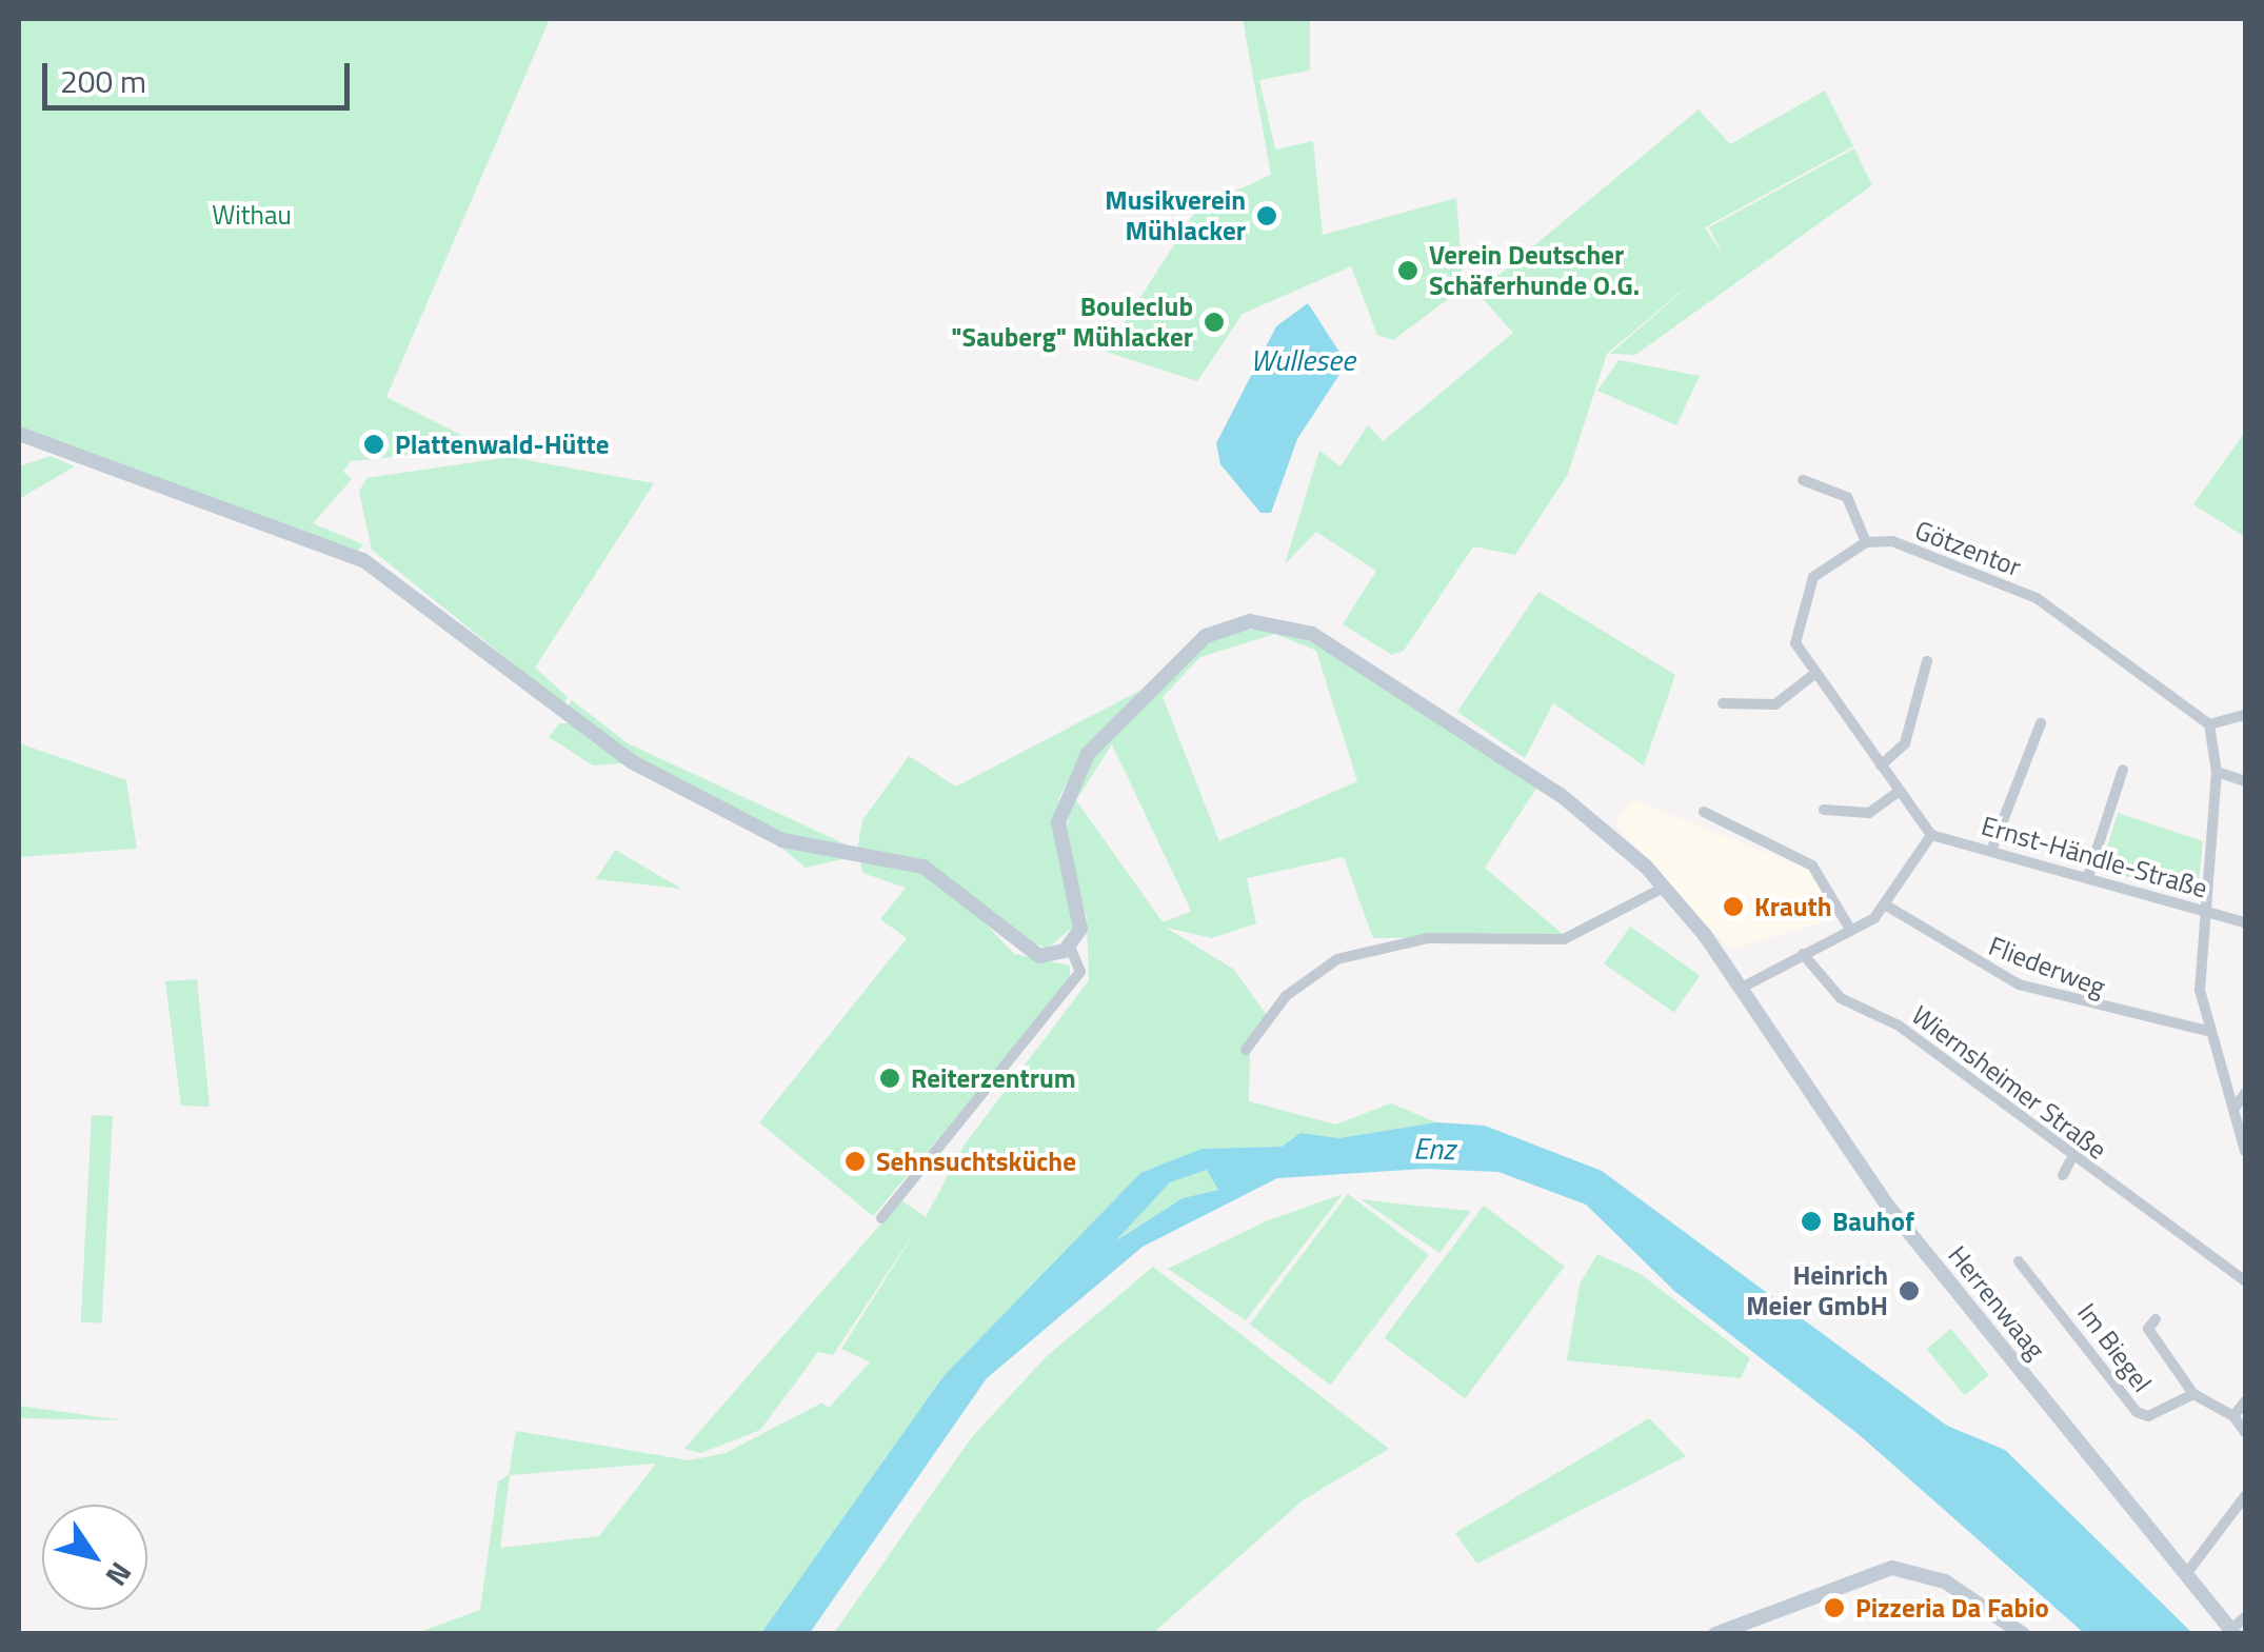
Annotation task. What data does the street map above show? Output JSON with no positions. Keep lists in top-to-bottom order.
{
  "streets": {
    "main road": ["Herrenwaag"],
    "street": [
      "Götzentor",
      "Ernst-Händle-Straße",
      "Fliederweg",
      "Wiernsheimer Straße",
      "Im Biegel"
    ]
  },
  "water": ["Wullesee", "Enz"],
  "parks": ["Withau"],
  "places": [
    "Musikverein Mühlacker",
    "Verein Deutscher Schäferhunde O.G.",
    "Bouleclub \"Sauberg\" Mühlacker",
    "Plattenwald-Hütte",
    "Krauth",
    "Reiterzentrum",
    "Sehnsuchtsküche",
    "Bauhof",
    "Heinrich Meier GmbH",
    "Pizzeria Da Fabio"
  ],
  "scale_bar": "200 m",
  "north": "bottom right"
}
